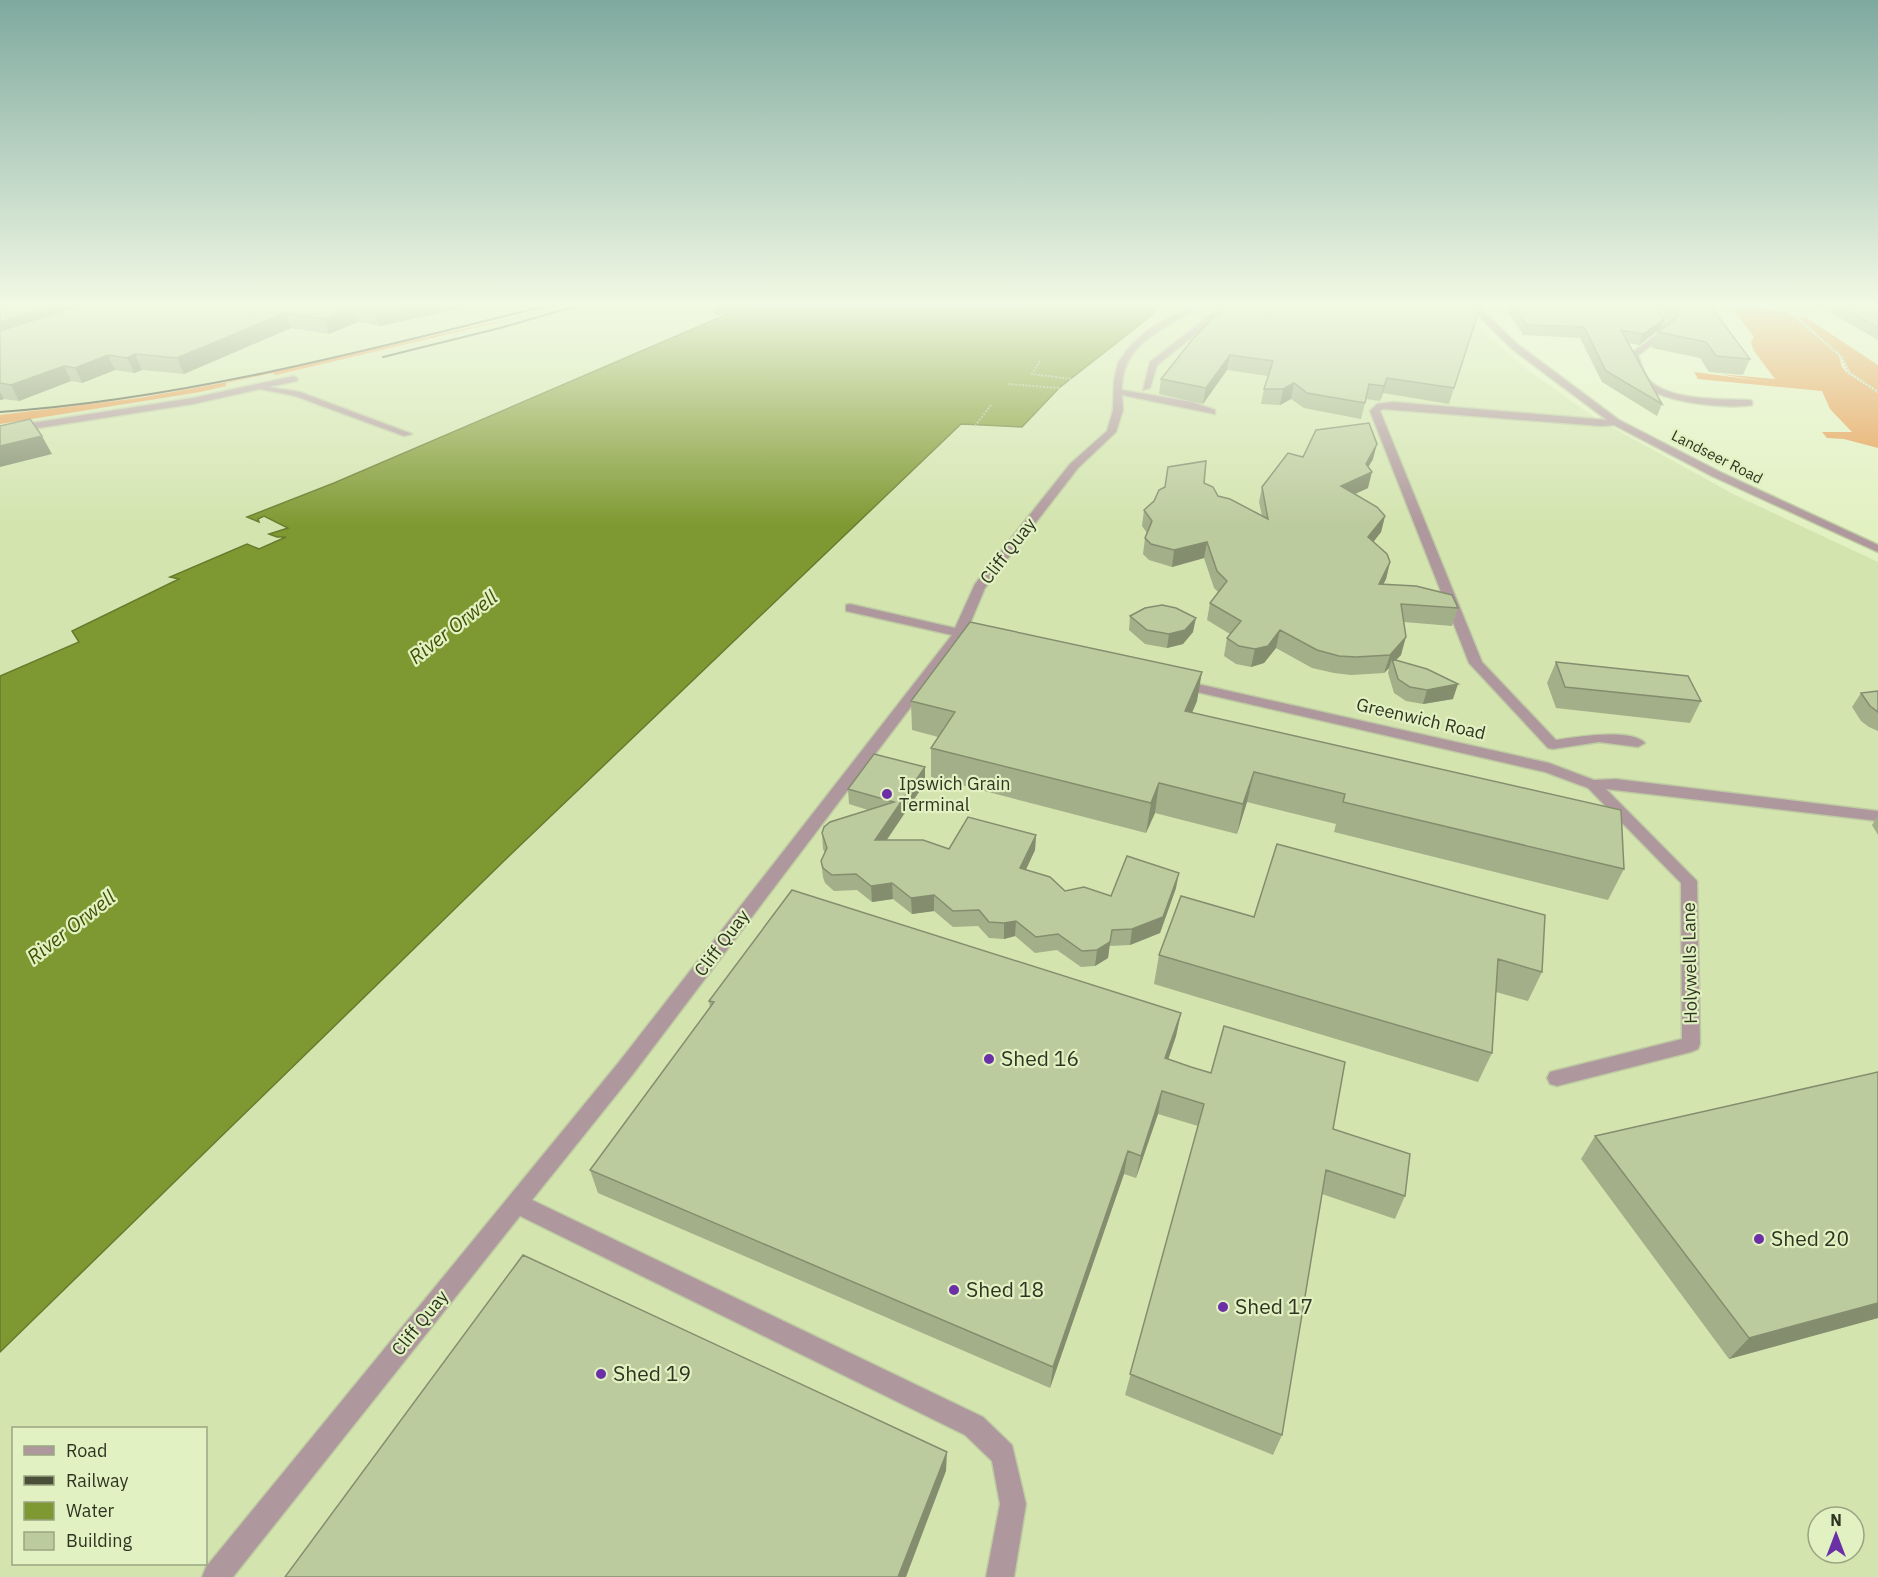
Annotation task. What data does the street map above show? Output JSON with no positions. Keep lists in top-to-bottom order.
{
  "streets": {
    "street": [
      "Landseer Road",
      "Cliff Quay",
      "Greenwich Road",
      "Holywells Lane"
    ]
  },
  "crossings": [
    ["Greenwich Road", "Holywells Lane"]
  ],
  "water": ["River Orwell"],
  "places": [
    "Ipswich Grain Terminal",
    "Shed 16",
    "Shed 20",
    "Shed 18",
    "Shed 17",
    "Shed 19"
  ],
  "legend": [
    "Road",
    "Railway",
    "Water",
    "Building"
  ],
  "north": "top"
}
